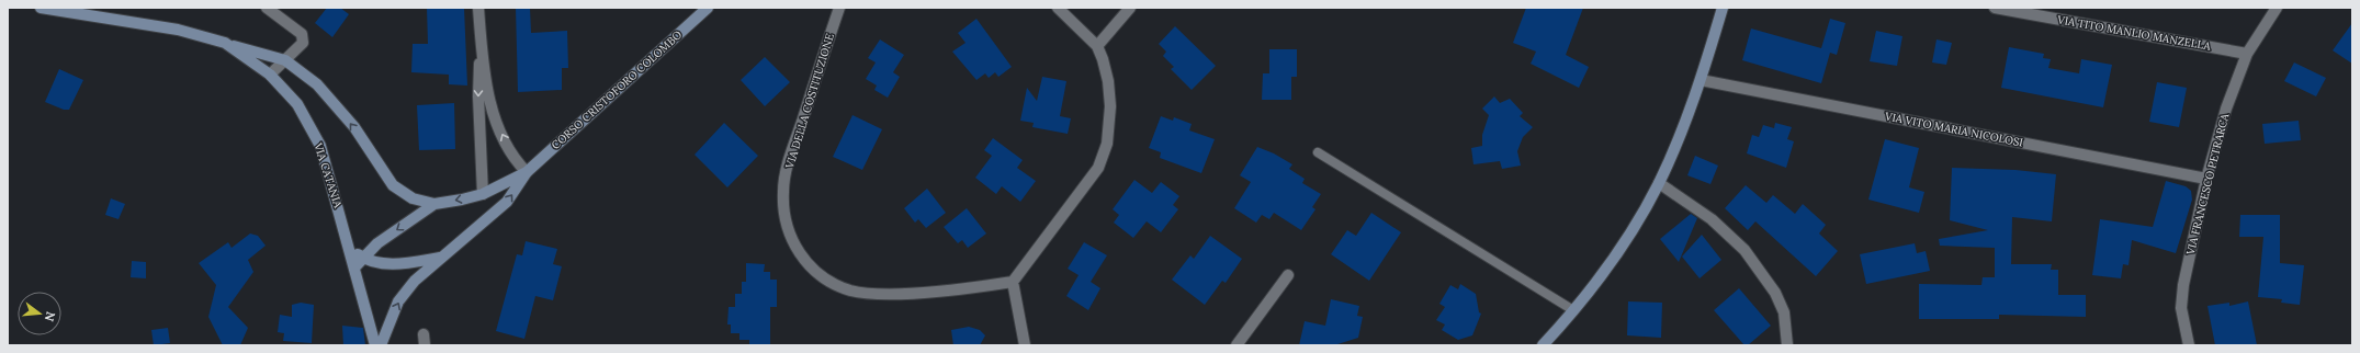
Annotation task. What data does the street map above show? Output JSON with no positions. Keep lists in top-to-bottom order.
{
  "streets": {
    "street": [
      "VIA TITO MANLIO MANZELLA",
      "CORSO CRISTOFORO COLOMBO",
      "VIA DELLA COSTITUZIONE",
      "VIA VITO MARIA NICOLOSI",
      "VIA CATANIA",
      "VIA FRANCESCO PETRARCA"
    ]
  },
  "crossings": [
    ["VIA TITO MANLIO MANZELLA", "VIA FRANCESCO PETRARCA"],
    ["VIA VITO MARIA NICOLOSI", "VIA FRANCESCO PETRARCA"]
  ],
  "north": "right"
}
